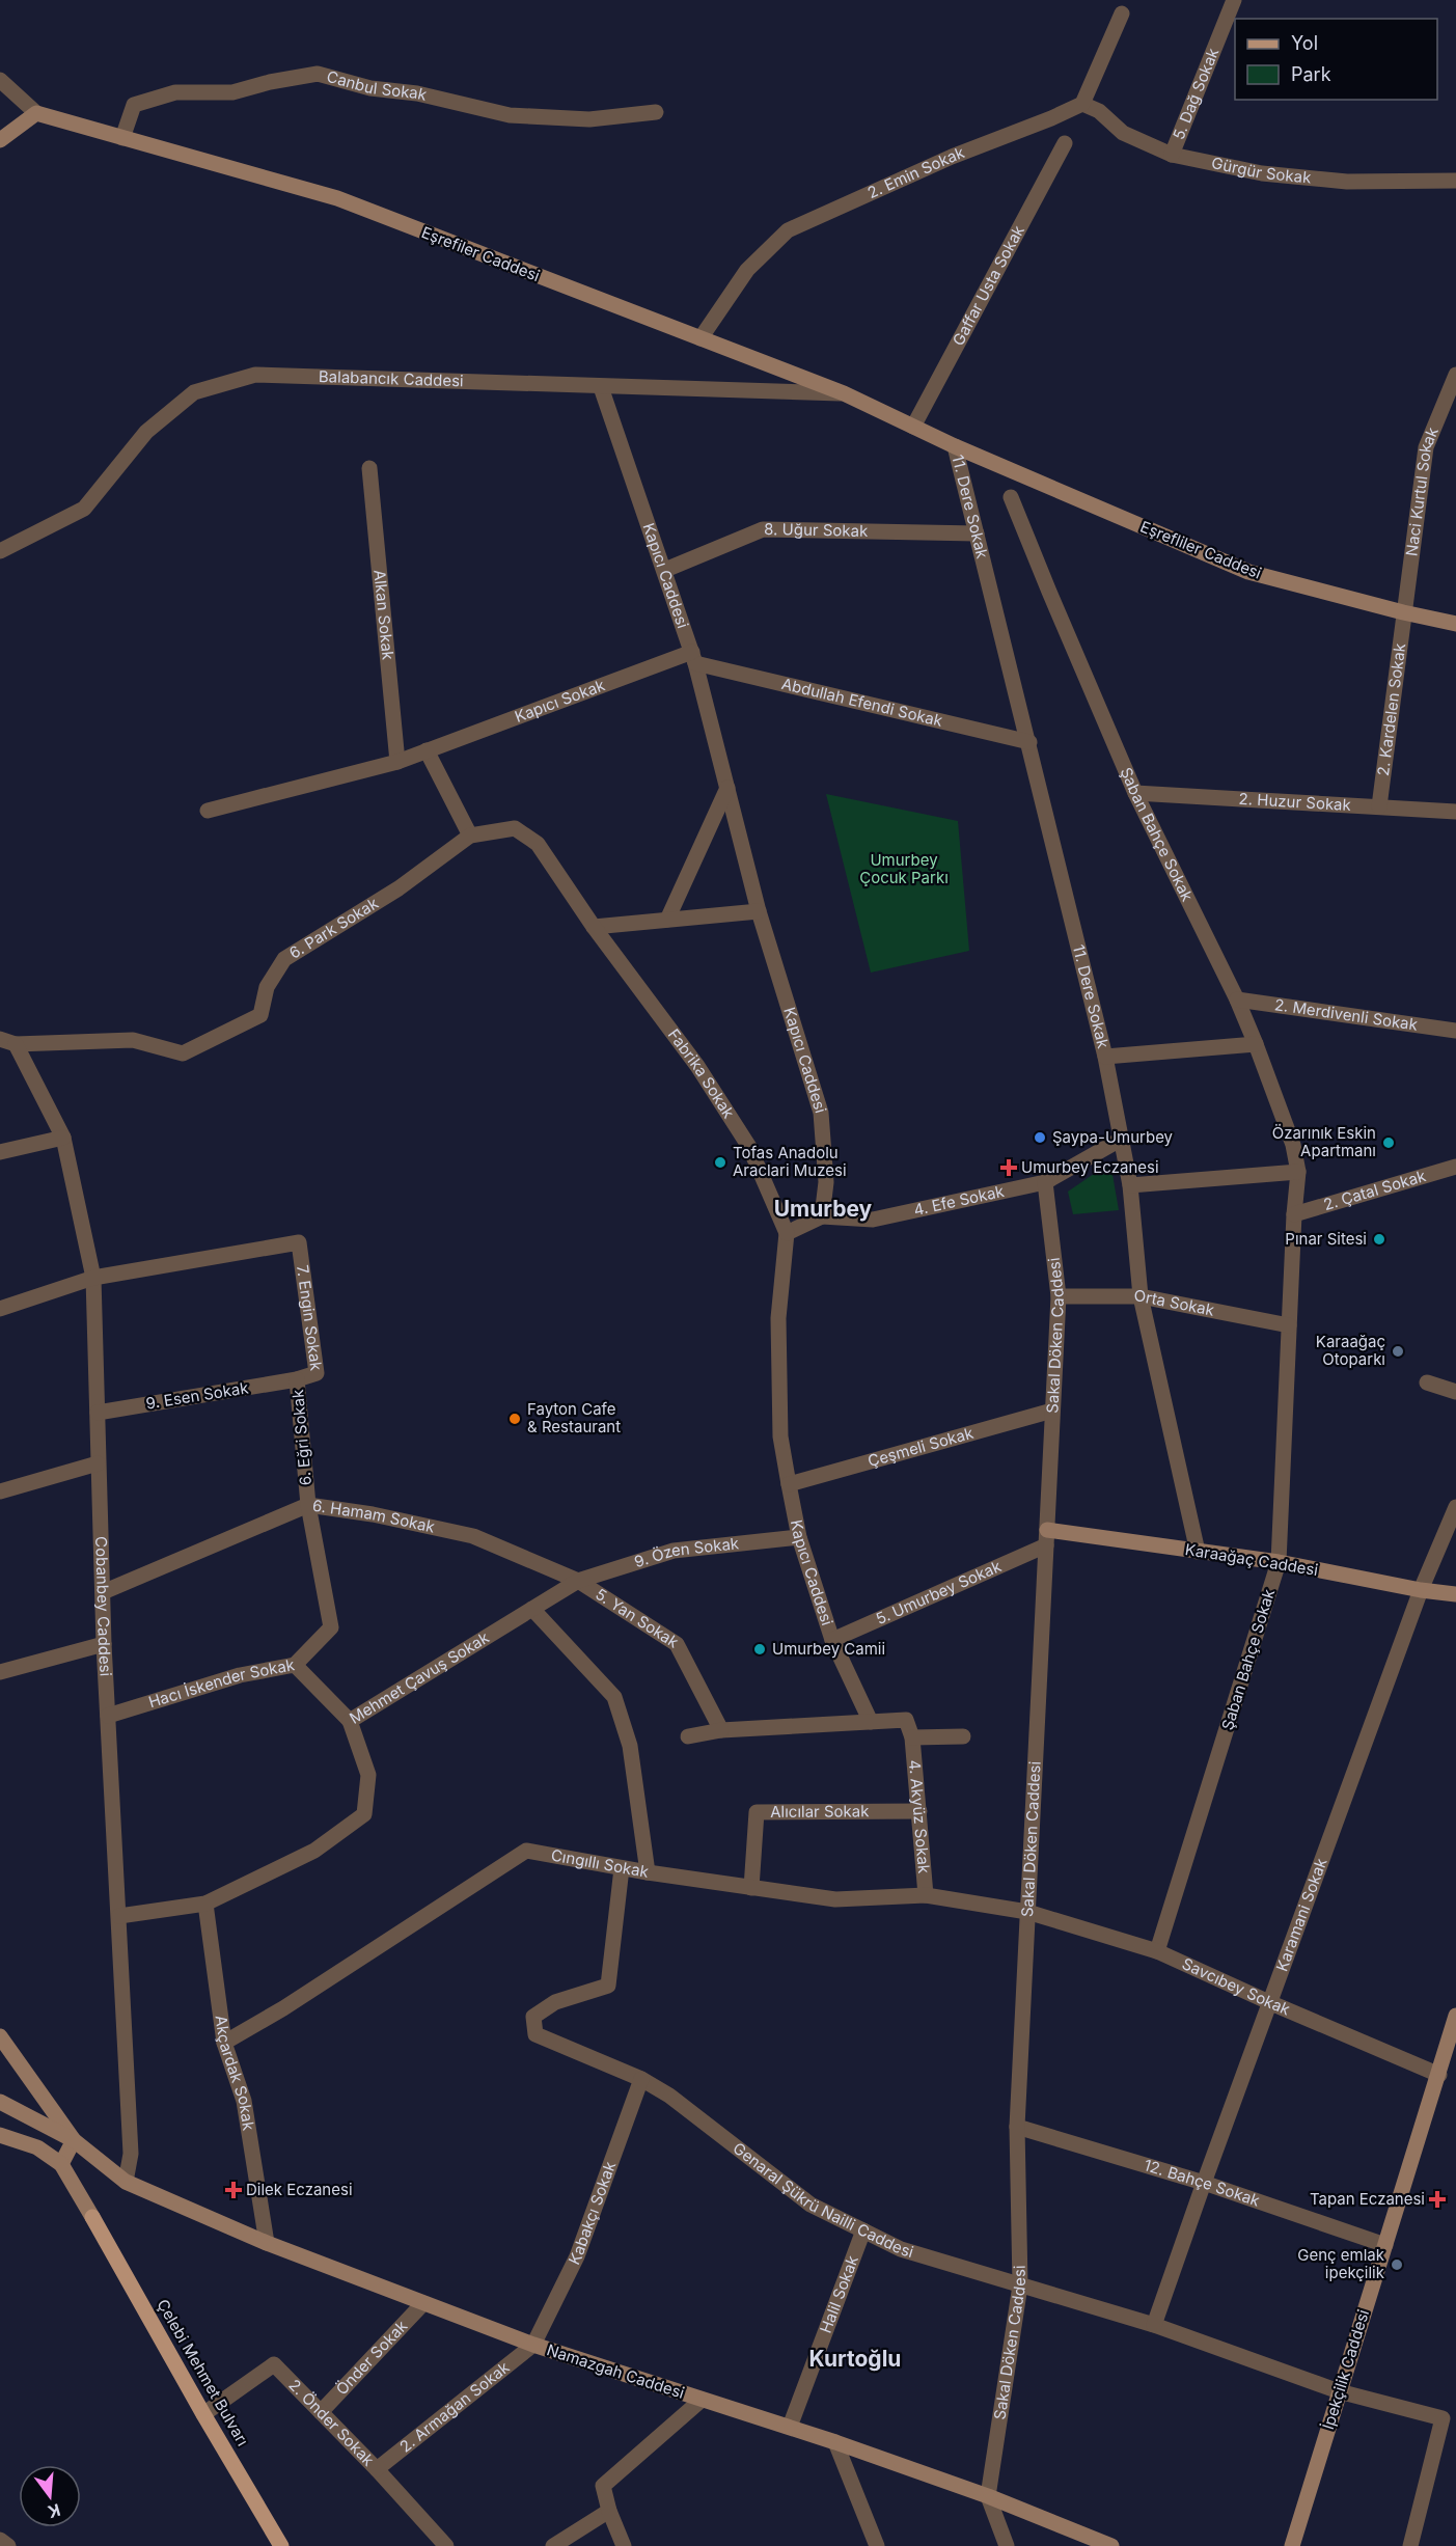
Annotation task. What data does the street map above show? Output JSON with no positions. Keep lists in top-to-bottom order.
{
  "streets": {
    "main road": [
      "Eşrefiler Caddesi",
      "Eşrefliler Caddesi",
      "Karaağaç Caddesi",
      "İpekçilik Caddesi",
      "Namazgah Caddesi",
      "Çelebi Mehmet Bulvarı"
    ],
    "street": [
      "Canbul Sokak",
      "5. Dağ Sokak",
      "Gürgür Sokak",
      "2. Emin Sokak",
      "Gaffar Usta Sokak",
      "Balabancık Caddesi",
      "Naci Kurtul Sokak",
      "11. Dere Sokak",
      "8. Uğur Sokak",
      "Kapıcı Caddesi",
      "Alkan Sokak",
      "Kapıcı Sokak",
      "Abdullah Efendi Sokak",
      "2. Kardelen Sokak",
      "2. Huzur Sokak",
      "Şaban Bahçe Sokak",
      "6. Park Sokak",
      "2. Merdivenli Sokak",
      "Fabrika Sokak",
      "2. Çatal Sokak",
      "4. Efe Sokak",
      "Orta Sokak",
      "7. Engin Sokak",
      "Sakal Döken Caddesi",
      "9. Esen Sokak",
      "6. Eğri Sokak",
      "Çeşmeli Sokak",
      "6. Hamam Sokak",
      "9. Özen Sokak",
      "5. Umurbey Sokak",
      "Cobanbey Caddesi",
      "5. Yan Sokak",
      "Mehmet Çavuş Sokak",
      "Hacı İskender Sokak",
      "Alıcılar Sokak",
      "4. Akyüz Sokak",
      "Cıngıllı Sokak",
      "Karamani Sokak",
      "Savcıbey Sokak",
      "Akçardak Sokak",
      "12. Bahçe Sokak",
      "Genaral Şükrü Nailli Caddesi",
      "Kabakçı Sokak",
      "Halil Sokak",
      "Önder Sokak",
      "2. Armağan Sokak",
      "2. Önder Sokak"
    ]
  },
  "crossings": [
    ["Canbul Sokak", "Eşrefiler Caddesi"],
    ["5. Dağ Sokak", "Gürgür Sokak"],
    ["Gürgür Sokak", "2. Emin Sokak"],
    ["2. Emin Sokak", "Eşrefiler Caddesi"],
    ["Eşrefiler Caddesi", "Gaffar Usta Sokak"],
    ["Eşrefiler Caddesi", "Balabancık Caddesi"],
    ["Eşrefiler Caddesi", "11. Dere Sokak"],
    ["Eşrefiler Caddesi", "Eşrefliler Caddesi"],
    ["Balabancık Caddesi", "Kapıcı Caddesi"],
    ["Naci Kurtul Sokak", "Eşrefliler Caddesi"],
    ["Naci Kurtul Sokak", "2. Kardelen Sokak"],
    ["11. Dere Sokak", "8. Uğur Sokak"],
    ["11. Dere Sokak", "Eşrefliler Caddesi"],
    ["11. Dere Sokak", "Abdullah Efendi Sokak"],
    ["11. Dere Sokak", "4. Efe Sokak"],
    ["11. Dere Sokak", "Orta Sokak"],
    ["11. Dere Sokak", "Karaağaç Caddesi"],
    ["8. Uğur Sokak", "Kapıcı Caddesi"],
    ["Eşrefliler Caddesi", "2. Kardelen Sokak"],
    ["Kapıcı Caddesi", "Kapıcı Sokak"],
    ["Kapıcı Caddesi", "Abdullah Efendi Sokak"],
    ["Kapıcı Caddesi", "Fabrika Sokak"],
    ["Kapıcı Caddesi", "4. Efe Sokak"],
    ["Kapıcı Caddesi", "Çeşmeli Sokak"],
    ["Kapıcı Caddesi", "9. Özen Sokak"],
    ["Kapıcı Caddesi", "5. Umurbey Sokak"],
    ["Alkan Sokak", "Kapıcı Sokak"],
    ["Kapıcı Sokak", "Abdullah Efendi Sokak"],
    ["2. Kardelen Sokak", "2. Huzur Sokak"],
    ["2. Huzur Sokak", "Şaban Bahçe Sokak"],
    ["Şaban Bahçe Sokak", "2. Merdivenli Sokak"],
    ["Şaban Bahçe Sokak", "2. Çatal Sokak"],
    ["Şaban Bahçe Sokak", "Orta Sokak"],
    ["Şaban Bahçe Sokak", "Karaağaç Caddesi"],
    ["Şaban Bahçe Sokak", "Savcıbey Sokak"],
    ["6. Park Sokak", "Fabrika Sokak"],
    ["6. Park Sokak", "Cobanbey Caddesi"],
    ["4. Efe Sokak", "Sakal Döken Caddesi"],
    ["Orta Sokak", "Sakal Döken Caddesi"],
    ["7. Engin Sokak", "9. Esen Sokak"],
    ["7. Engin Sokak", "6. Eğri Sokak"],
    ["7. Engin Sokak", "Cobanbey Caddesi"],
    ["Sakal Döken Caddesi", "Çeşmeli Sokak"],
    ["Sakal Döken Caddesi", "Karaağaç Caddesi"],
    ["Sakal Döken Caddesi", "5. Umurbey Sokak"],
    ["Sakal Döken Caddesi", "Cıngıllı Sokak"],
    ["Sakal Döken Caddesi", "Savcıbey Sokak"],
    ["Sakal Döken Caddesi", "12. Bahçe Sokak"],
    ["Sakal Döken Caddesi", "Genaral Şükrü Nailli Caddesi"],
    ["Sakal Döken Caddesi", "Namazgah Caddesi"],
    ["9. Esen Sokak", "6. Eğri Sokak"],
    ["9. Esen Sokak", "Cobanbey Caddesi"],
    ["6. Eğri Sokak", "6. Hamam Sokak"],
    ["6. Eğri Sokak", "Hacı İskender Sokak"],
    ["6. Hamam Sokak", "9. Özen Sokak"],
    ["6. Hamam Sokak", "Cobanbey Caddesi"],
    ["6. Hamam Sokak", "5. Yan Sokak"],
    ["6. Hamam Sokak", "Mehmet Çavuş Sokak"],
    ["9. Özen Sokak", "5. Yan Sokak"],
    ["9. Özen Sokak", "Mehmet Çavuş Sokak"],
    ["Karaağaç Caddesi", "5. Umurbey Sokak"],
    ["Karaağaç Caddesi", "Karamani Sokak"],
    ["Cobanbey Caddesi", "Mehmet Çavuş Sokak"],
    ["Cobanbey Caddesi", "Hacı İskender Sokak"],
    ["Cobanbey Caddesi", "Namazgah Caddesi"],
    ["5. Yan Sokak", "Mehmet Çavuş Sokak"],
    ["Mehmet Çavuş Sokak", "Hacı İskender Sokak"],
    ["Mehmet Çavuş Sokak", "Akçardak Sokak"],
    ["Alıcılar Sokak", "4. Akyüz Sokak"],
    ["Alıcılar Sokak", "Cıngıllı Sokak"],
    ["4. Akyüz Sokak", "Cıngıllı Sokak"],
    ["Cıngıllı Sokak", "Savcıbey Sokak"],
    ["Cıngıllı Sokak", "Akçardak Sokak"],
    ["Cıngıllı Sokak", "Genaral Şükrü Nailli Caddesi"],
    ["Karamani Sokak", "Savcıbey Sokak"],
    ["Karamani Sokak", "12. Bahçe Sokak"],
    ["Karamani Sokak", "Genaral Şükrü Nailli Caddesi"],
    ["Savcıbey Sokak", "İpekçilik Caddesi"],
    ["Akçardak Sokak", "Namazgah Caddesi"],
    ["12. Bahçe Sokak", "İpekçilik Caddesi"],
    ["Genaral Şükrü Nailli Caddesi", "Kabakçı Sokak"],
    ["Genaral Şükrü Nailli Caddesi", "Halil Sokak"],
    ["Genaral Şükrü Nailli Caddesi", "İpekçilik Caddesi"],
    ["Kabakçı Sokak", "Namazgah Caddesi"],
    ["Kabakçı Sokak", "2. Armağan Sokak"],
    ["Halil Sokak", "Namazgah Caddesi"],
    ["Önder Sokak", "Namazgah Caddesi"],
    ["Önder Sokak", "2. Önder Sokak"],
    ["Namazgah Caddesi", "2. Armağan Sokak"],
    ["Çelebi Mehmet Bulvarı", "2. Önder Sokak"],
    ["2. Armağan Sokak", "2. Önder Sokak"]
  ],
  "districts": ["Umurbey", "Kurtoğlu"],
  "parks": ["Umurbey Çocuk Parkı"],
  "places": {
    "other": [
      "Şaypa-Umurbey",
      "Özarınık Eskin Apartmanı",
      "Tofas Anadolu Araclari Muzesi",
      "Pınar Sitesi",
      "Karaağaç Otoparkı",
      "Fayton Cafe & Restaurant",
      "Umurbey Camii",
      "Genç emlak ipekçilik"
    ],
    "health": ["Umurbey Eczanesi", "Dilek Eczanesi", "Tapan Eczanesi"]
  },
  "legend": ["Yol", "Park"],
  "north": "bottom"
}
